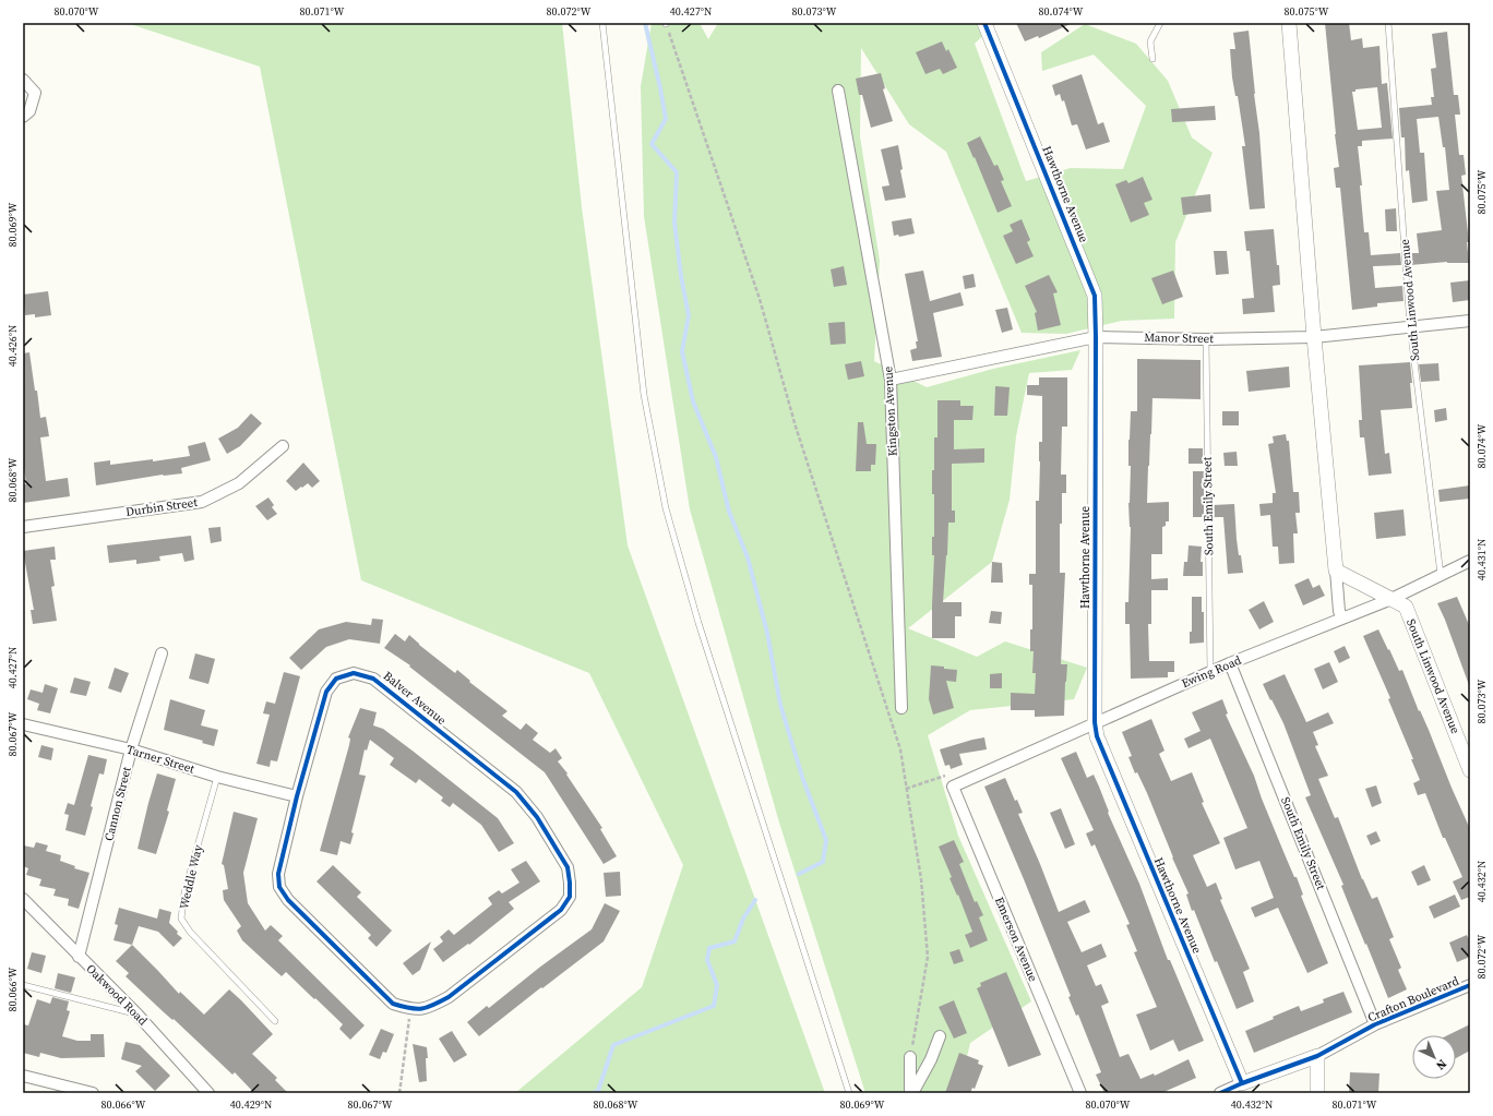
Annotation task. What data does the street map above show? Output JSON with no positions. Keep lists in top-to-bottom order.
{
  "streets": {
    "street": [
      "Hawthorne Avenue",
      "South Linwood Avenue",
      "Manor Street",
      "Kingston Avenue",
      "South Emily Street",
      "Durbin Street",
      "Ewing Road",
      "Balver Avenue",
      "Tarner Street",
      "Cannon Street",
      "Emerson Avenue",
      "Oakwood Road",
      "Crafton Boulevard"
    ],
    "lane": ["Weddle Way"]
  },
  "crossings": [
    ["Hawthorne Avenue", "Manor Street"],
    ["Hawthorne Avenue", "Ewing Road"],
    ["Hawthorne Avenue", "Crafton Boulevard"],
    ["South Linwood Avenue", "Manor Street"],
    ["South Linwood Avenue", "Ewing Road"],
    ["Manor Street", "Kingston Avenue"],
    ["Manor Street", "South Emily Street"],
    ["South Emily Street", "Ewing Road"],
    ["South Emily Street", "Crafton Boulevard"],
    ["Ewing Road", "Emerson Avenue"],
    ["Balver Avenue", "Tarner Street"],
    ["Tarner Street", "Cannon Street"],
    ["Tarner Street", "Weddle Way"],
    ["Cannon Street", "Oakwood Road"]
  ],
  "north": "bottom right",
  "coordinates": [
    "80.070°W",
    "80.071°W",
    "80.072°W",
    "40.427°N",
    "80.073°W",
    "80.074°W",
    "80.075°W",
    "80.069°W",
    "40.426°N",
    "80.068°W",
    "40.431°N",
    "80.067°W",
    "40.432°N",
    "80.066°W",
    "40.429°N"
  ]
}
